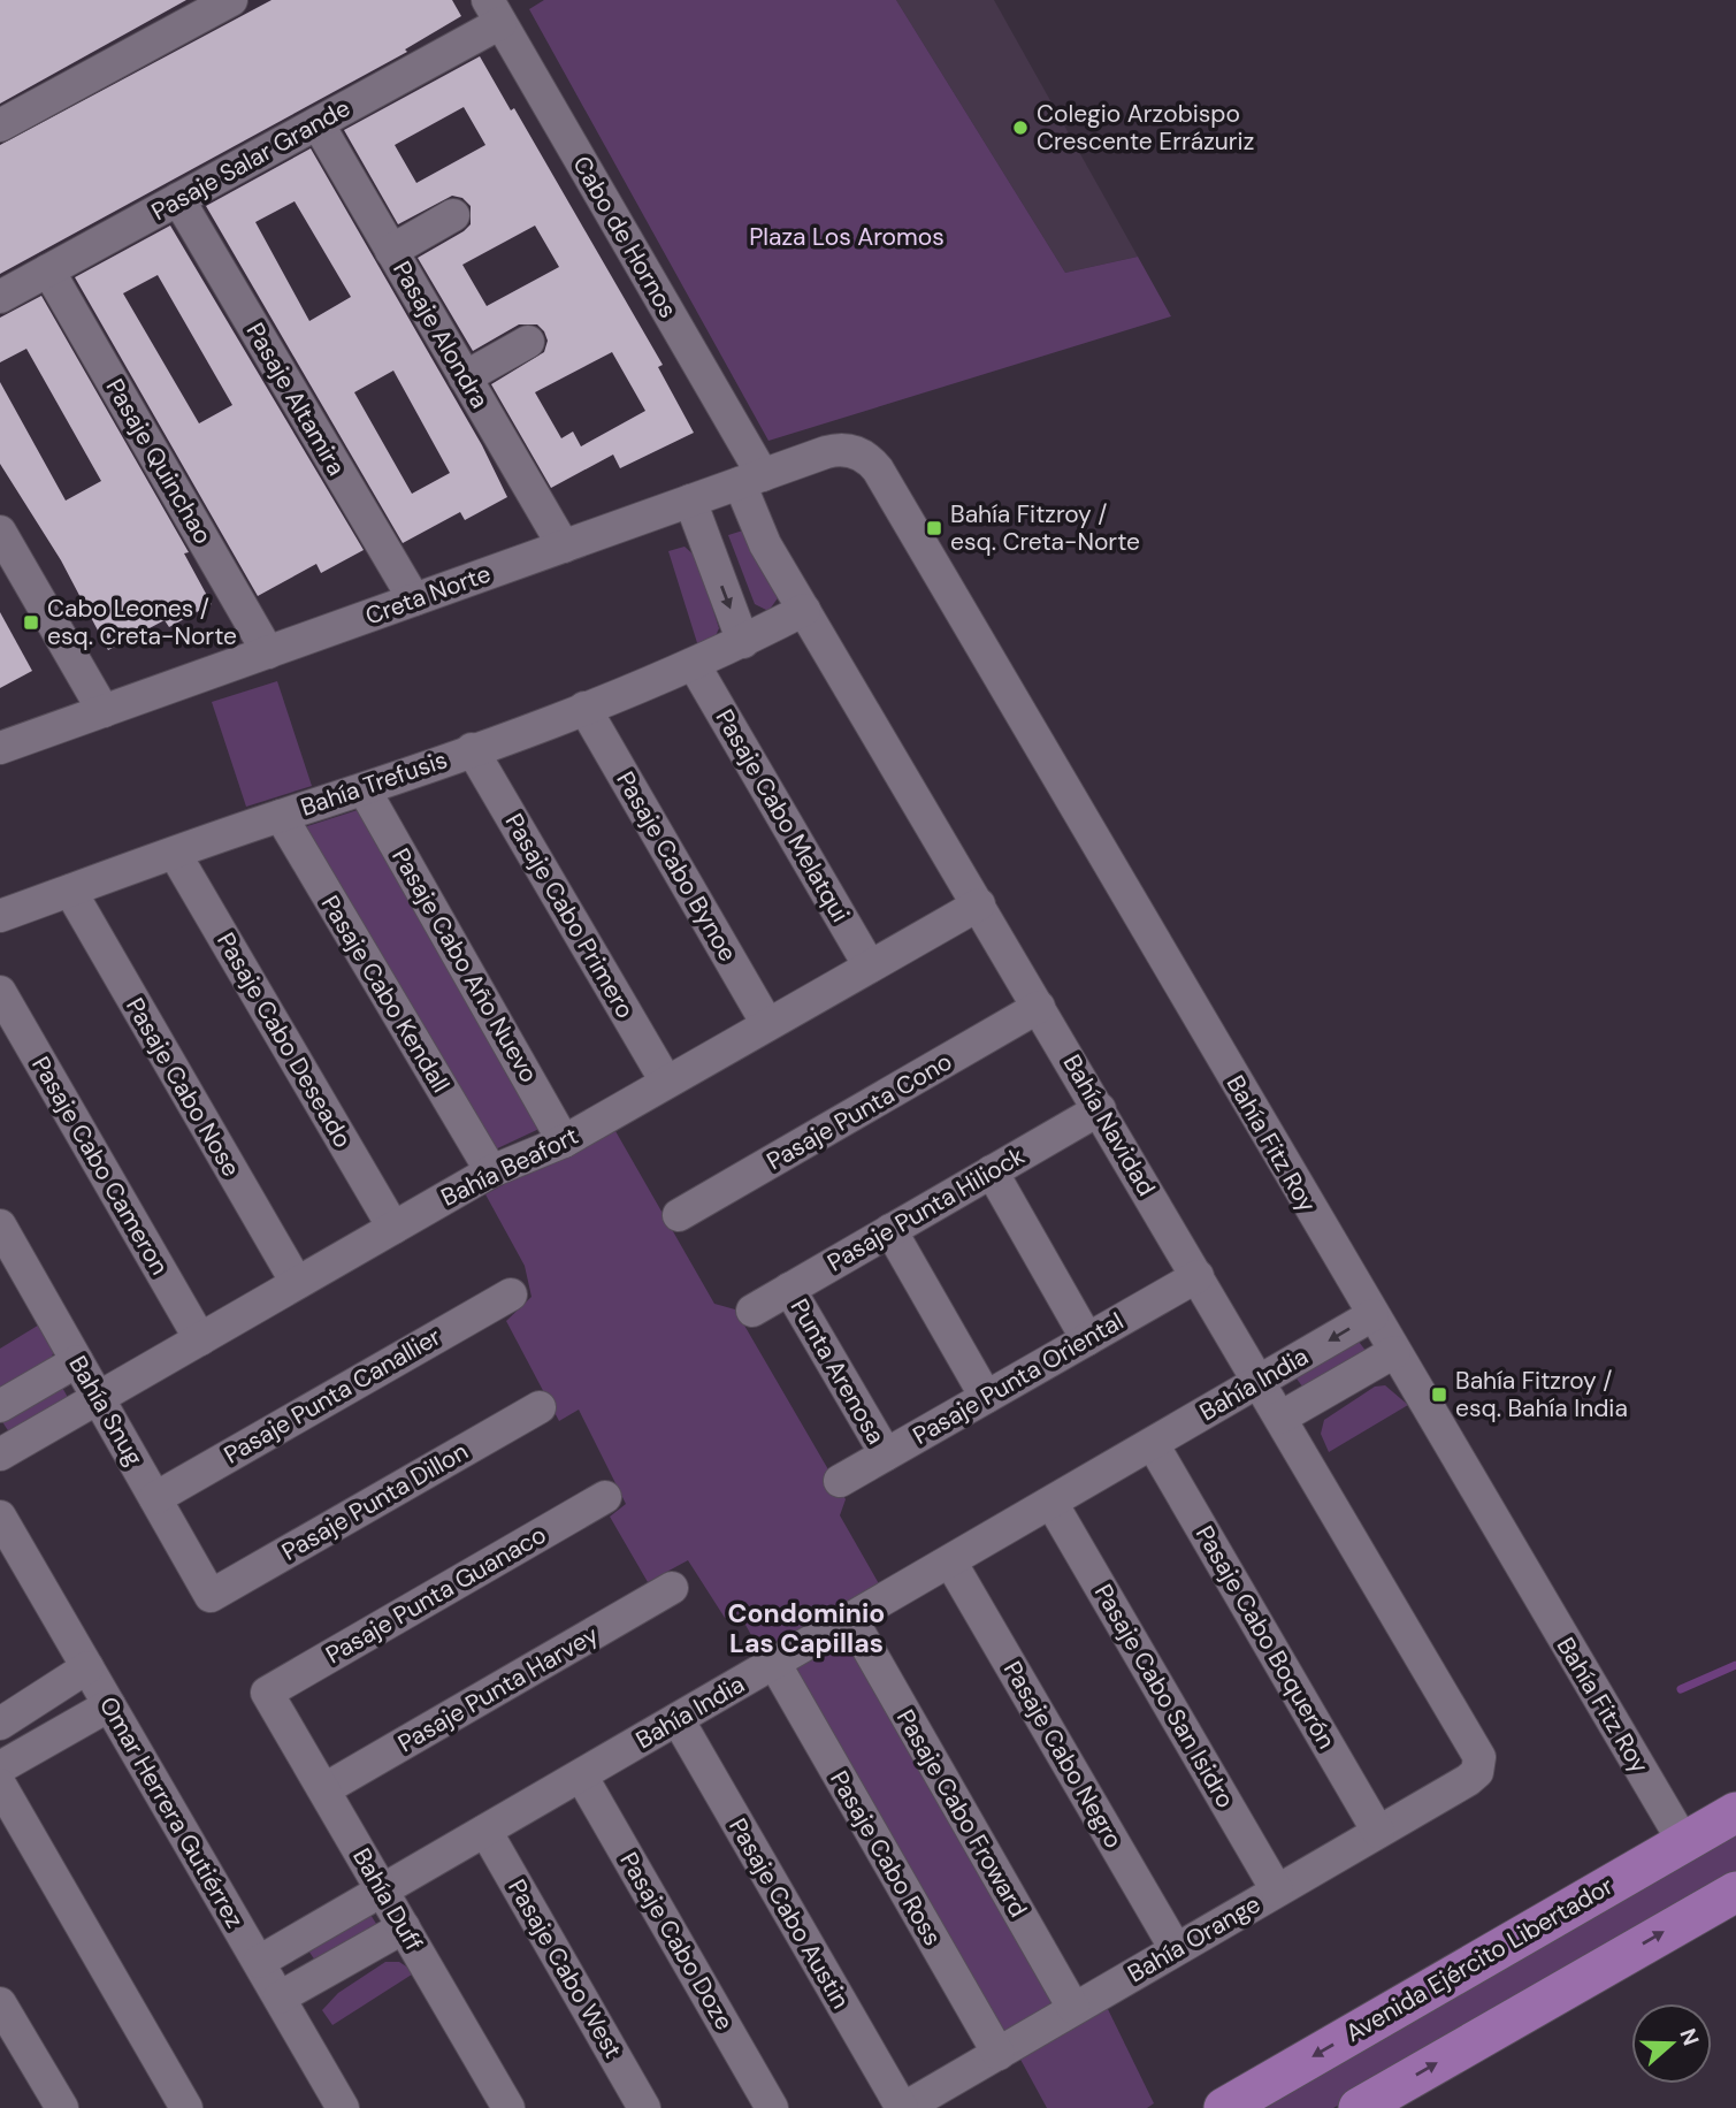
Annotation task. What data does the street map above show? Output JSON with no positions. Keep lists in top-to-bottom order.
{
  "streets": {
    "main road": ["Avenida Ejército Libertador"],
    "street": [
      "Pasaje Salar Grande",
      "Cabo de Hornos",
      "Pasaje Alondra",
      "Pasaje Altamira",
      "Pasaje Quinchao",
      "Creta Norte",
      "Bahía Trefusis",
      "Pasaje Cabo Melatqui",
      "Pasaje Cabo Bynoe",
      "Pasaje Cabo Primero",
      "Pasaje Cabo Año Nuevo",
      "Pasaje Cabo Kendall",
      "Pasaje Cabo Deseado",
      "Pasaje Cabo Nose",
      "Pasaje Punta Cono",
      "Bahía Navidad",
      "Bahía Fitz Roy",
      "Pasaje Cabo Cameron",
      "Bahía Beafort",
      "Pasaje Punta Hiliock",
      "Punta Arenosa",
      "Pasaje Punta Oriental",
      "Bahía India",
      "Pasaje Punta Canallier",
      "Bahía Snug",
      "Pasaje Punta Dillon",
      "Pasaje Punta Guanaco",
      "Pasaje Cabo Boquerón",
      "Pasaje Punta Harvey",
      "Pasaje Cabo San Isidro",
      "Pasaje Cabo Negro",
      "Omar Herrera Gutiérrez",
      "Pasaje Cabo Froward",
      "Pasaje Cabo Ross",
      "Bahía Duff",
      "Pasaje Cabo Austin",
      "Bahía Orange",
      "Pasaje Cabo Doze",
      "Pasaje Cabo West"
    ]
  },
  "crossings": [
    ["Pasaje Salar Grande", "Cabo de Hornos"],
    ["Pasaje Salar Grande", "Pasaje Alondra"],
    ["Pasaje Salar Grande", "Pasaje Altamira"],
    ["Pasaje Salar Grande", "Pasaje Quinchao"],
    ["Cabo de Hornos", "Creta Norte"],
    ["Cabo de Hornos", "Bahía Navidad"],
    ["Pasaje Alondra", "Creta Norte"],
    ["Pasaje Altamira", "Creta Norte"],
    ["Pasaje Quinchao", "Creta Norte"],
    ["Creta Norte", "Bahía Navidad"],
    ["Creta Norte", "Bahía Fitz Roy"],
    ["Bahía Trefusis", "Pasaje Cabo Melatqui"],
    ["Bahía Trefusis", "Pasaje Cabo Bynoe"],
    ["Bahía Trefusis", "Pasaje Cabo Primero"],
    ["Bahía Trefusis", "Pasaje Cabo Año Nuevo"],
    ["Bahía Trefusis", "Pasaje Cabo Kendall"],
    ["Bahía Trefusis", "Pasaje Cabo Deseado"],
    ["Bahía Trefusis", "Pasaje Cabo Nose"],
    ["Bahía Trefusis", "Bahía Navidad"],
    ["Pasaje Cabo Melatqui", "Bahía Beafort"],
    ["Pasaje Cabo Bynoe", "Bahía Beafort"],
    ["Pasaje Cabo Primero", "Bahía Beafort"],
    ["Pasaje Cabo Año Nuevo", "Bahía Beafort"],
    ["Pasaje Cabo Kendall", "Bahía Beafort"],
    ["Pasaje Cabo Deseado", "Bahía Beafort"],
    ["Pasaje Cabo Nose", "Bahía Beafort"],
    ["Pasaje Punta Cono", "Bahía Navidad"],
    ["Bahía Navidad", "Bahía Beafort"],
    ["Bahía Navidad", "Pasaje Punta Hiliock"],
    ["Bahía Navidad", "Pasaje Punta Oriental"],
    ["Bahía Navidad", "Bahía India"],
    ["Bahía Navidad", "Bahía Orange"],
    ["Bahía Fitz Roy", "Bahía India"],
    ["Bahía Fitz Roy", "Avenida Ejército Libertador"],
    ["Pasaje Cabo Cameron", "Bahía Beafort"],
    ["Bahía Beafort", "Bahía Snug"],
    ["Pasaje Punta Hiliock", "Punta Arenosa"],
    ["Punta Arenosa", "Pasaje Punta Oriental"],
    ["Bahía India", "Pasaje Cabo Boquerón"],
    ["Bahía India", "Pasaje Cabo San Isidro"],
    ["Bahía India", "Pasaje Cabo Negro"],
    ["Bahía India", "Omar Herrera Gutiérrez"],
    ["Bahía India", "Pasaje Cabo Froward"],
    ["Bahía India", "Pasaje Cabo Ross"],
    ["Bahía India", "Bahía Duff"],
    ["Bahía India", "Pasaje Cabo Austin"],
    ["Bahía India", "Pasaje Cabo Doze"],
    ["Bahía India", "Pasaje Cabo West"],
    ["Pasaje Punta Canallier", "Bahía Snug"],
    ["Bahía Snug", "Pasaje Punta Dillon"],
    ["Pasaje Punta Guanaco", "Bahía Duff"],
    ["Pasaje Cabo Boquerón", "Bahía Orange"],
    ["Pasaje Punta Harvey", "Bahía Duff"],
    ["Pasaje Cabo San Isidro", "Bahía Orange"],
    ["Pasaje Cabo Negro", "Bahía Orange"],
    ["Pasaje Cabo Froward", "Bahía Orange"],
    ["Pasaje Cabo Ross", "Bahía Orange"],
    ["Pasaje Cabo Austin", "Bahía Orange"]
  ],
  "districts": ["Condominio Las Capillas"],
  "parks": ["Plaza Los Aromos"],
  "places": {
    "other": ["Colegio Arzobispo Crescente Errázuriz"],
    "transit": ["Bahía Fitzroy / esq. Creta-Norte", "Cabo Leones / esq. Creta-Norte", "Bahía Fitzroy / esq. Bahía India"]
  },
  "north": "right"
}
